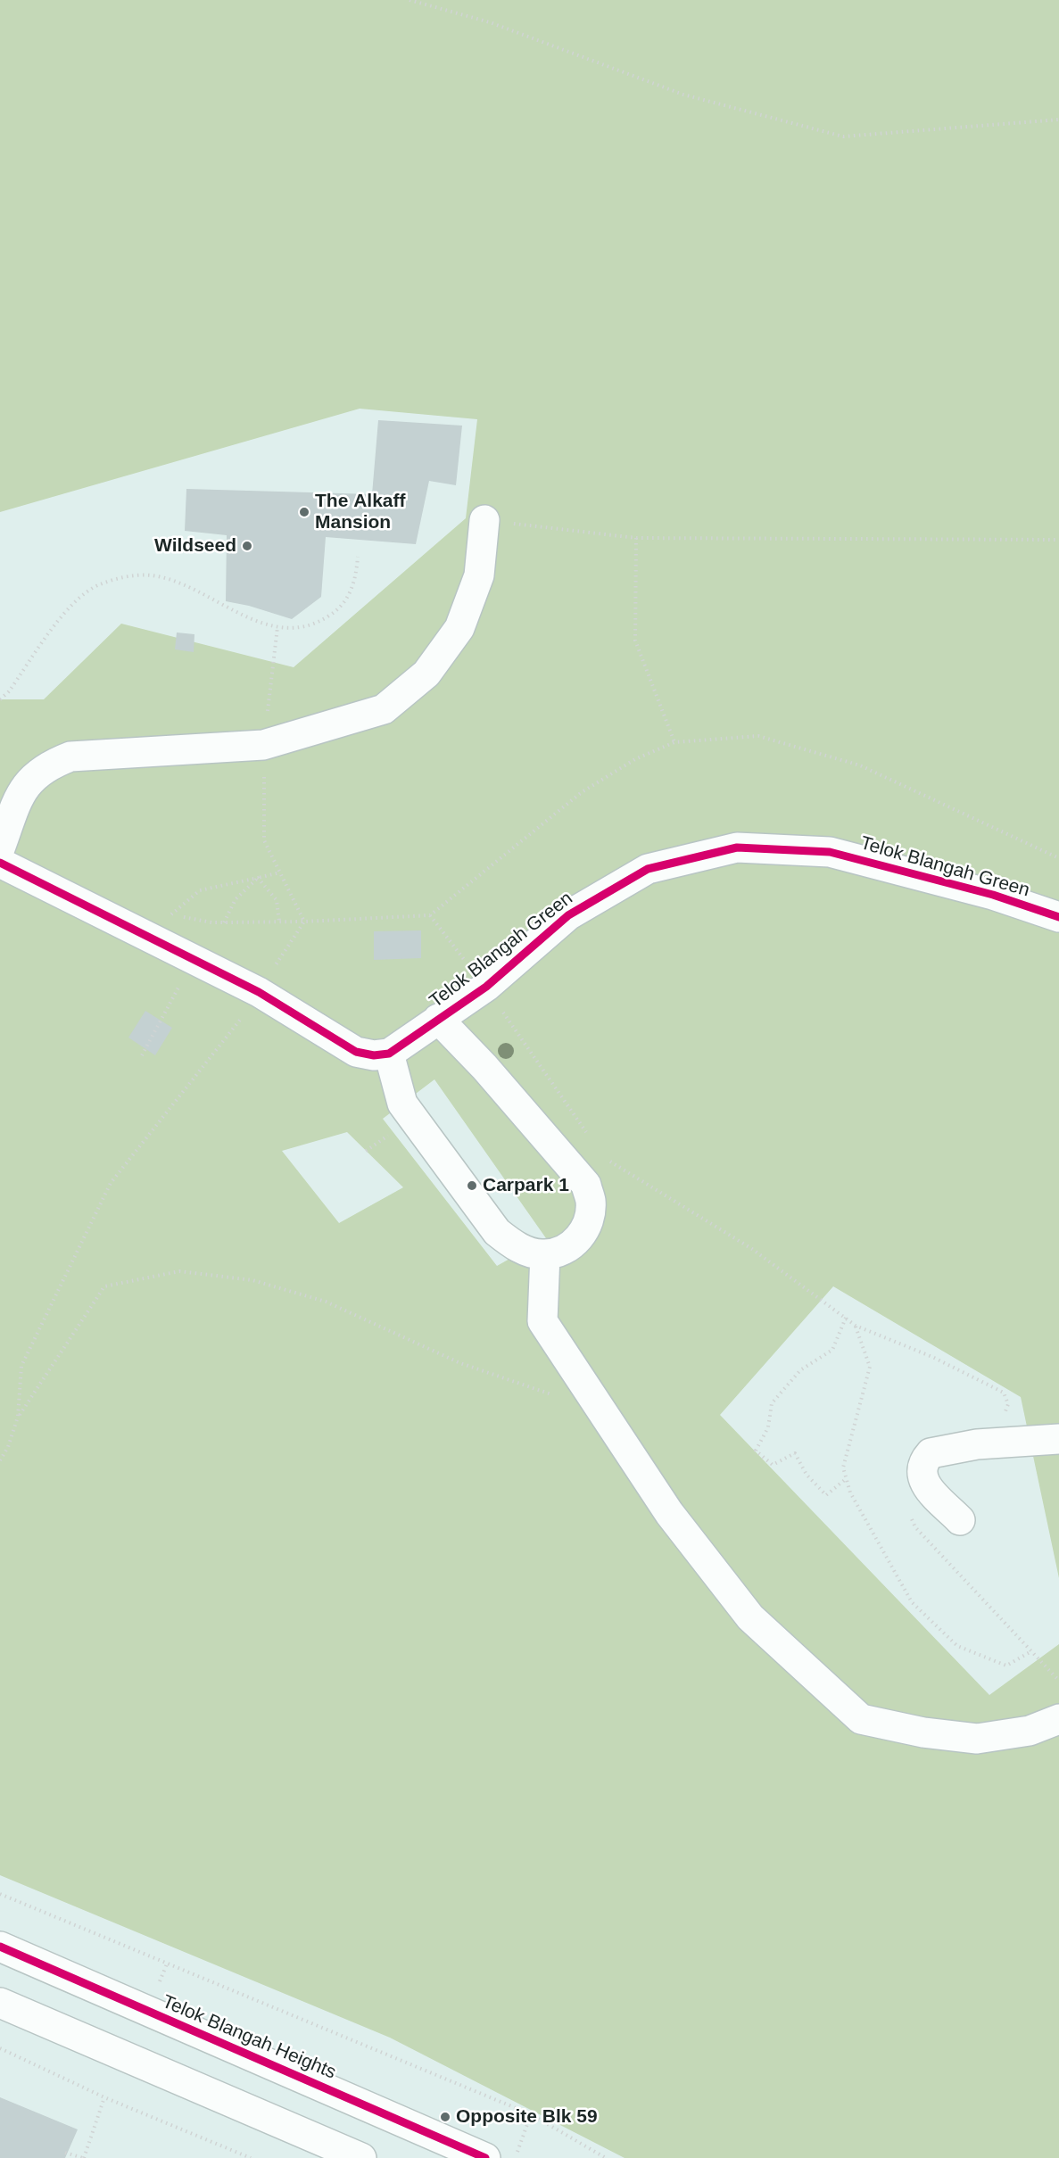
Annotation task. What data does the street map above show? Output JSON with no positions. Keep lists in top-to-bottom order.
{
  "streets": {
    "street": ["Telok Blangah Green", "Telok Blangah Heights"]
  },
  "places": [
    "The Alkaff Mansion",
    "Wildseed",
    "Carpark 1",
    "Opposite Blk 59"
  ]
}
